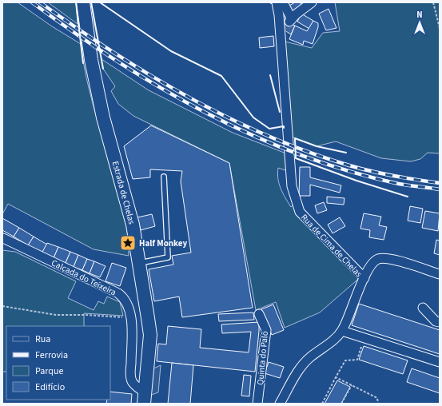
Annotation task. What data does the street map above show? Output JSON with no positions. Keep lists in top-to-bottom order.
{
  "streets": {
    "main road": ["Estrada de Chelas"],
    "street": ["Rua de Cima de Chelas", "Calçada do Teixeira", "Quinta do Palô"]
  },
  "crossings": [
    ["Estrada de Chelas", "Calçada do Teixeira"]
  ],
  "places": {
    "place": ["Half Monkey"]
  },
  "legend": [
    "Rua",
    "Ferrovia",
    "Parque",
    "Edifício"
  ],
  "north": "top"
}
